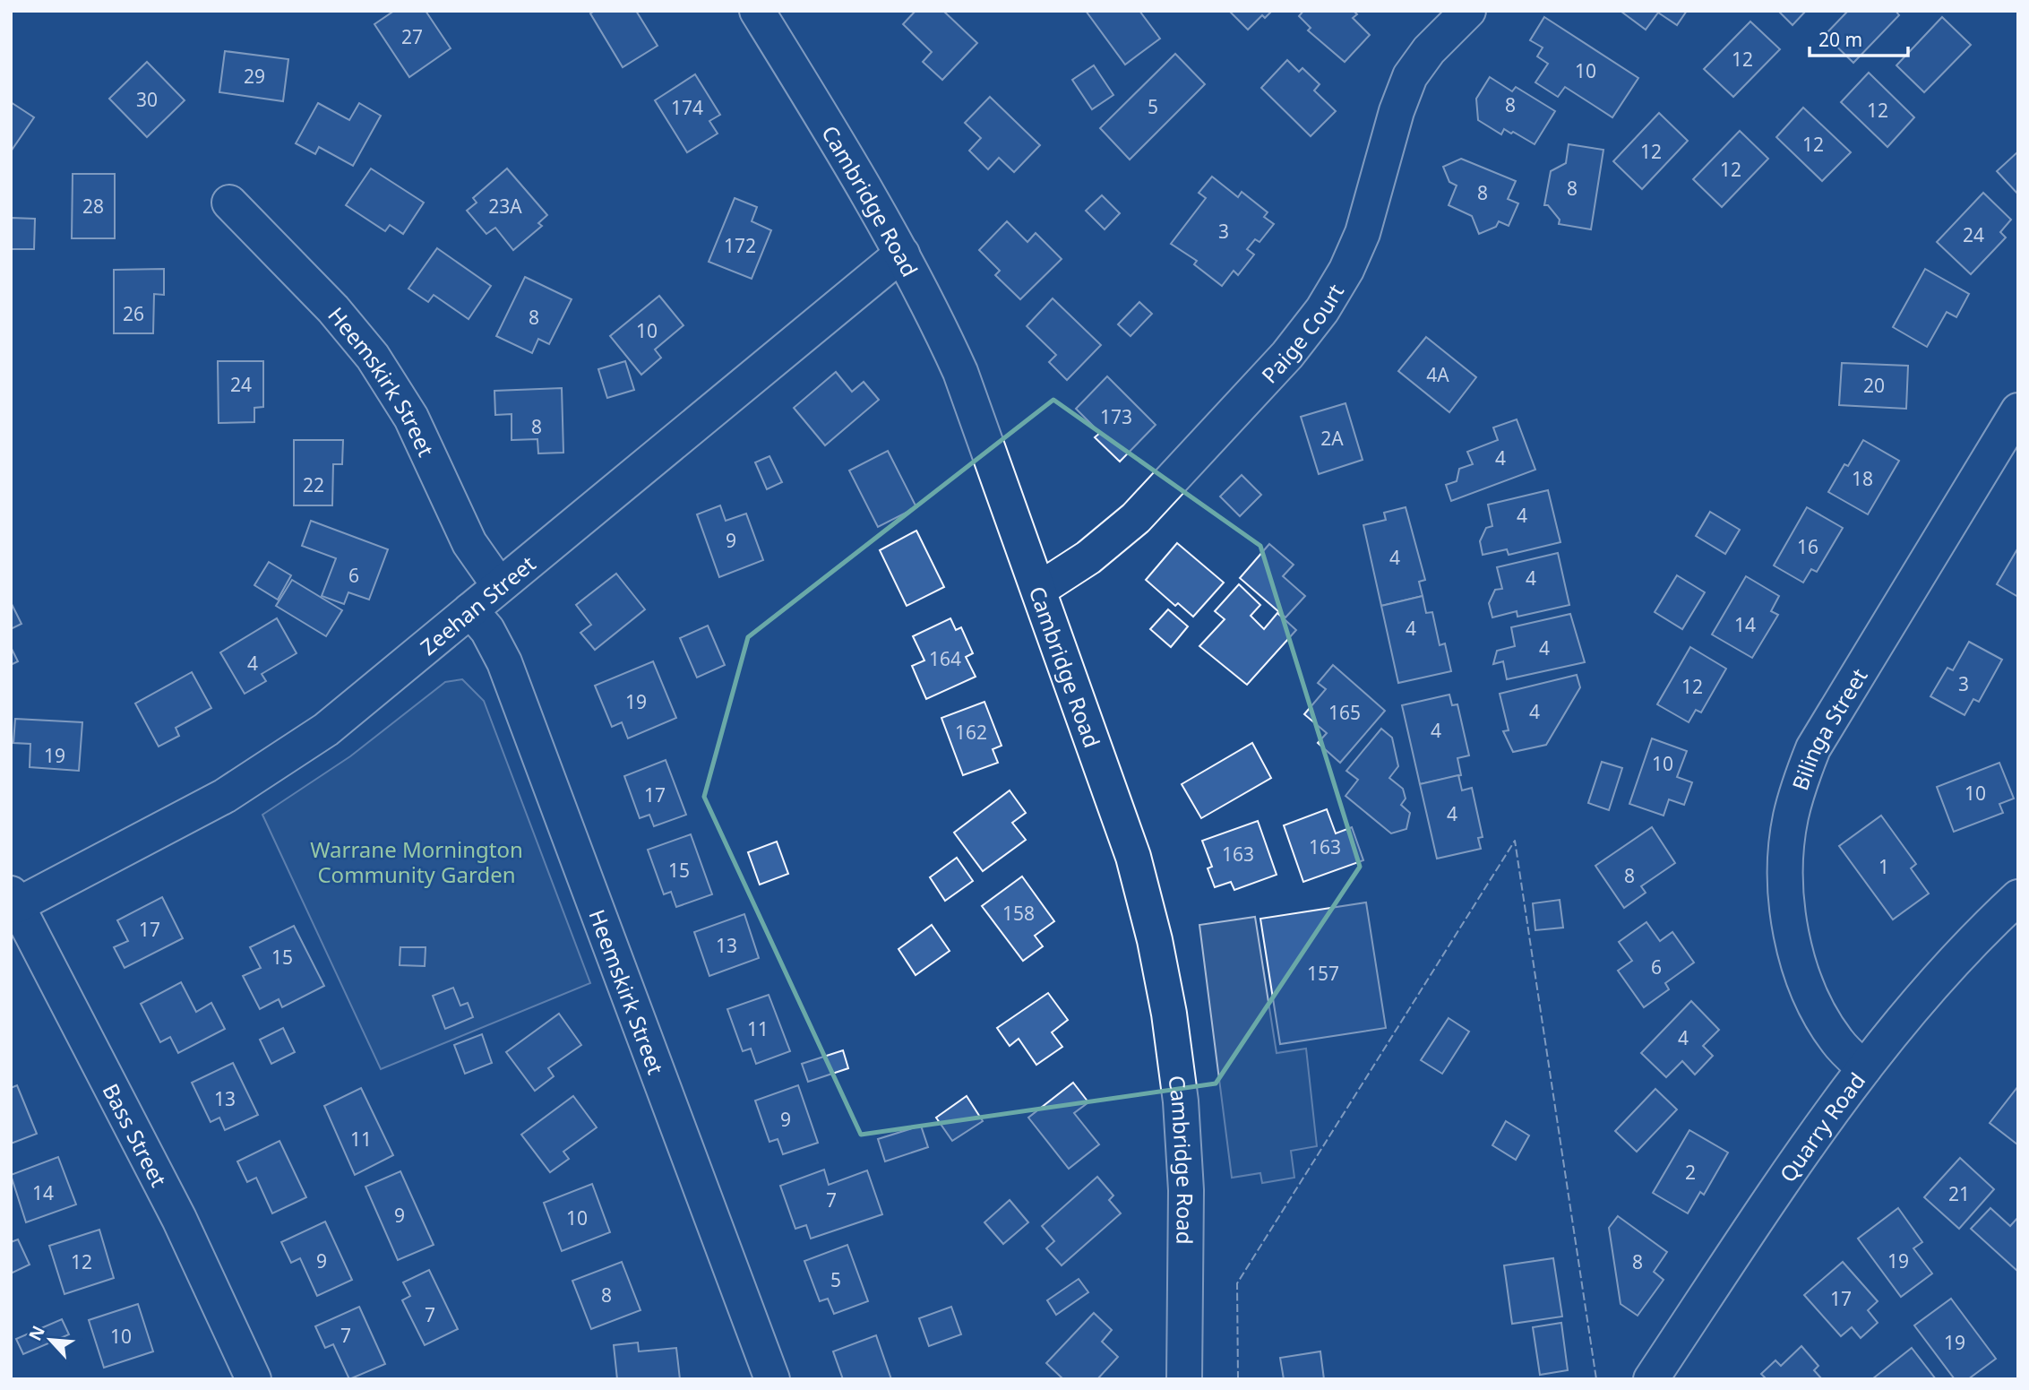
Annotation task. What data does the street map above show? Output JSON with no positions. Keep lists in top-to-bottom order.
{
  "streets": {
    "street": [
      "Cambridge Road",
      "Paige Court",
      "Heemskirk Street",
      "Zeehan Street",
      "Bilinga Street",
      "Quarry Road",
      "Bass Street"
    ]
  },
  "crossings": [
    ["Cambridge Road", "Paige Court"],
    ["Cambridge Road", "Zeehan Street"],
    ["Heemskirk Street", "Zeehan Street"],
    ["Zeehan Street", "Bass Street"],
    ["Bilinga Street", "Quarry Road"]
  ],
  "parks": ["Warrane Mornington Community Garden"],
  "house_numbers": [
    "27",
    "12",
    "10",
    "29",
    "30",
    "8",
    "5",
    "174",
    "12",
    "12",
    "12",
    "12",
    "8",
    "8",
    "28",
    "23A",
    "3",
    "24",
    "172",
    "26",
    "8",
    "10",
    "4A",
    "24",
    "20",
    "173",
    "8",
    "2A",
    "4",
    "18",
    "22",
    "4",
    "9",
    "16",
    "4",
    "6",
    "4",
    "14",
    "4",
    "4",
    "164",
    "4",
    "3",
    "12",
    "19",
    "4",
    "165",
    "4",
    "162",
    "19",
    "10",
    "10",
    "17",
    "4",
    "163",
    "163",
    "1",
    "15",
    "8",
    "158",
    "17",
    "13",
    "15",
    "6",
    "157",
    "11",
    "4",
    "13",
    "9",
    "11",
    "2",
    "14",
    "21",
    "7",
    "9",
    "10",
    "9",
    "19",
    "12",
    "8",
    "5",
    "8",
    "17",
    "7",
    "7",
    "10",
    "19"
  ],
  "scale_bar": "20 m",
  "north": "top left"
}
